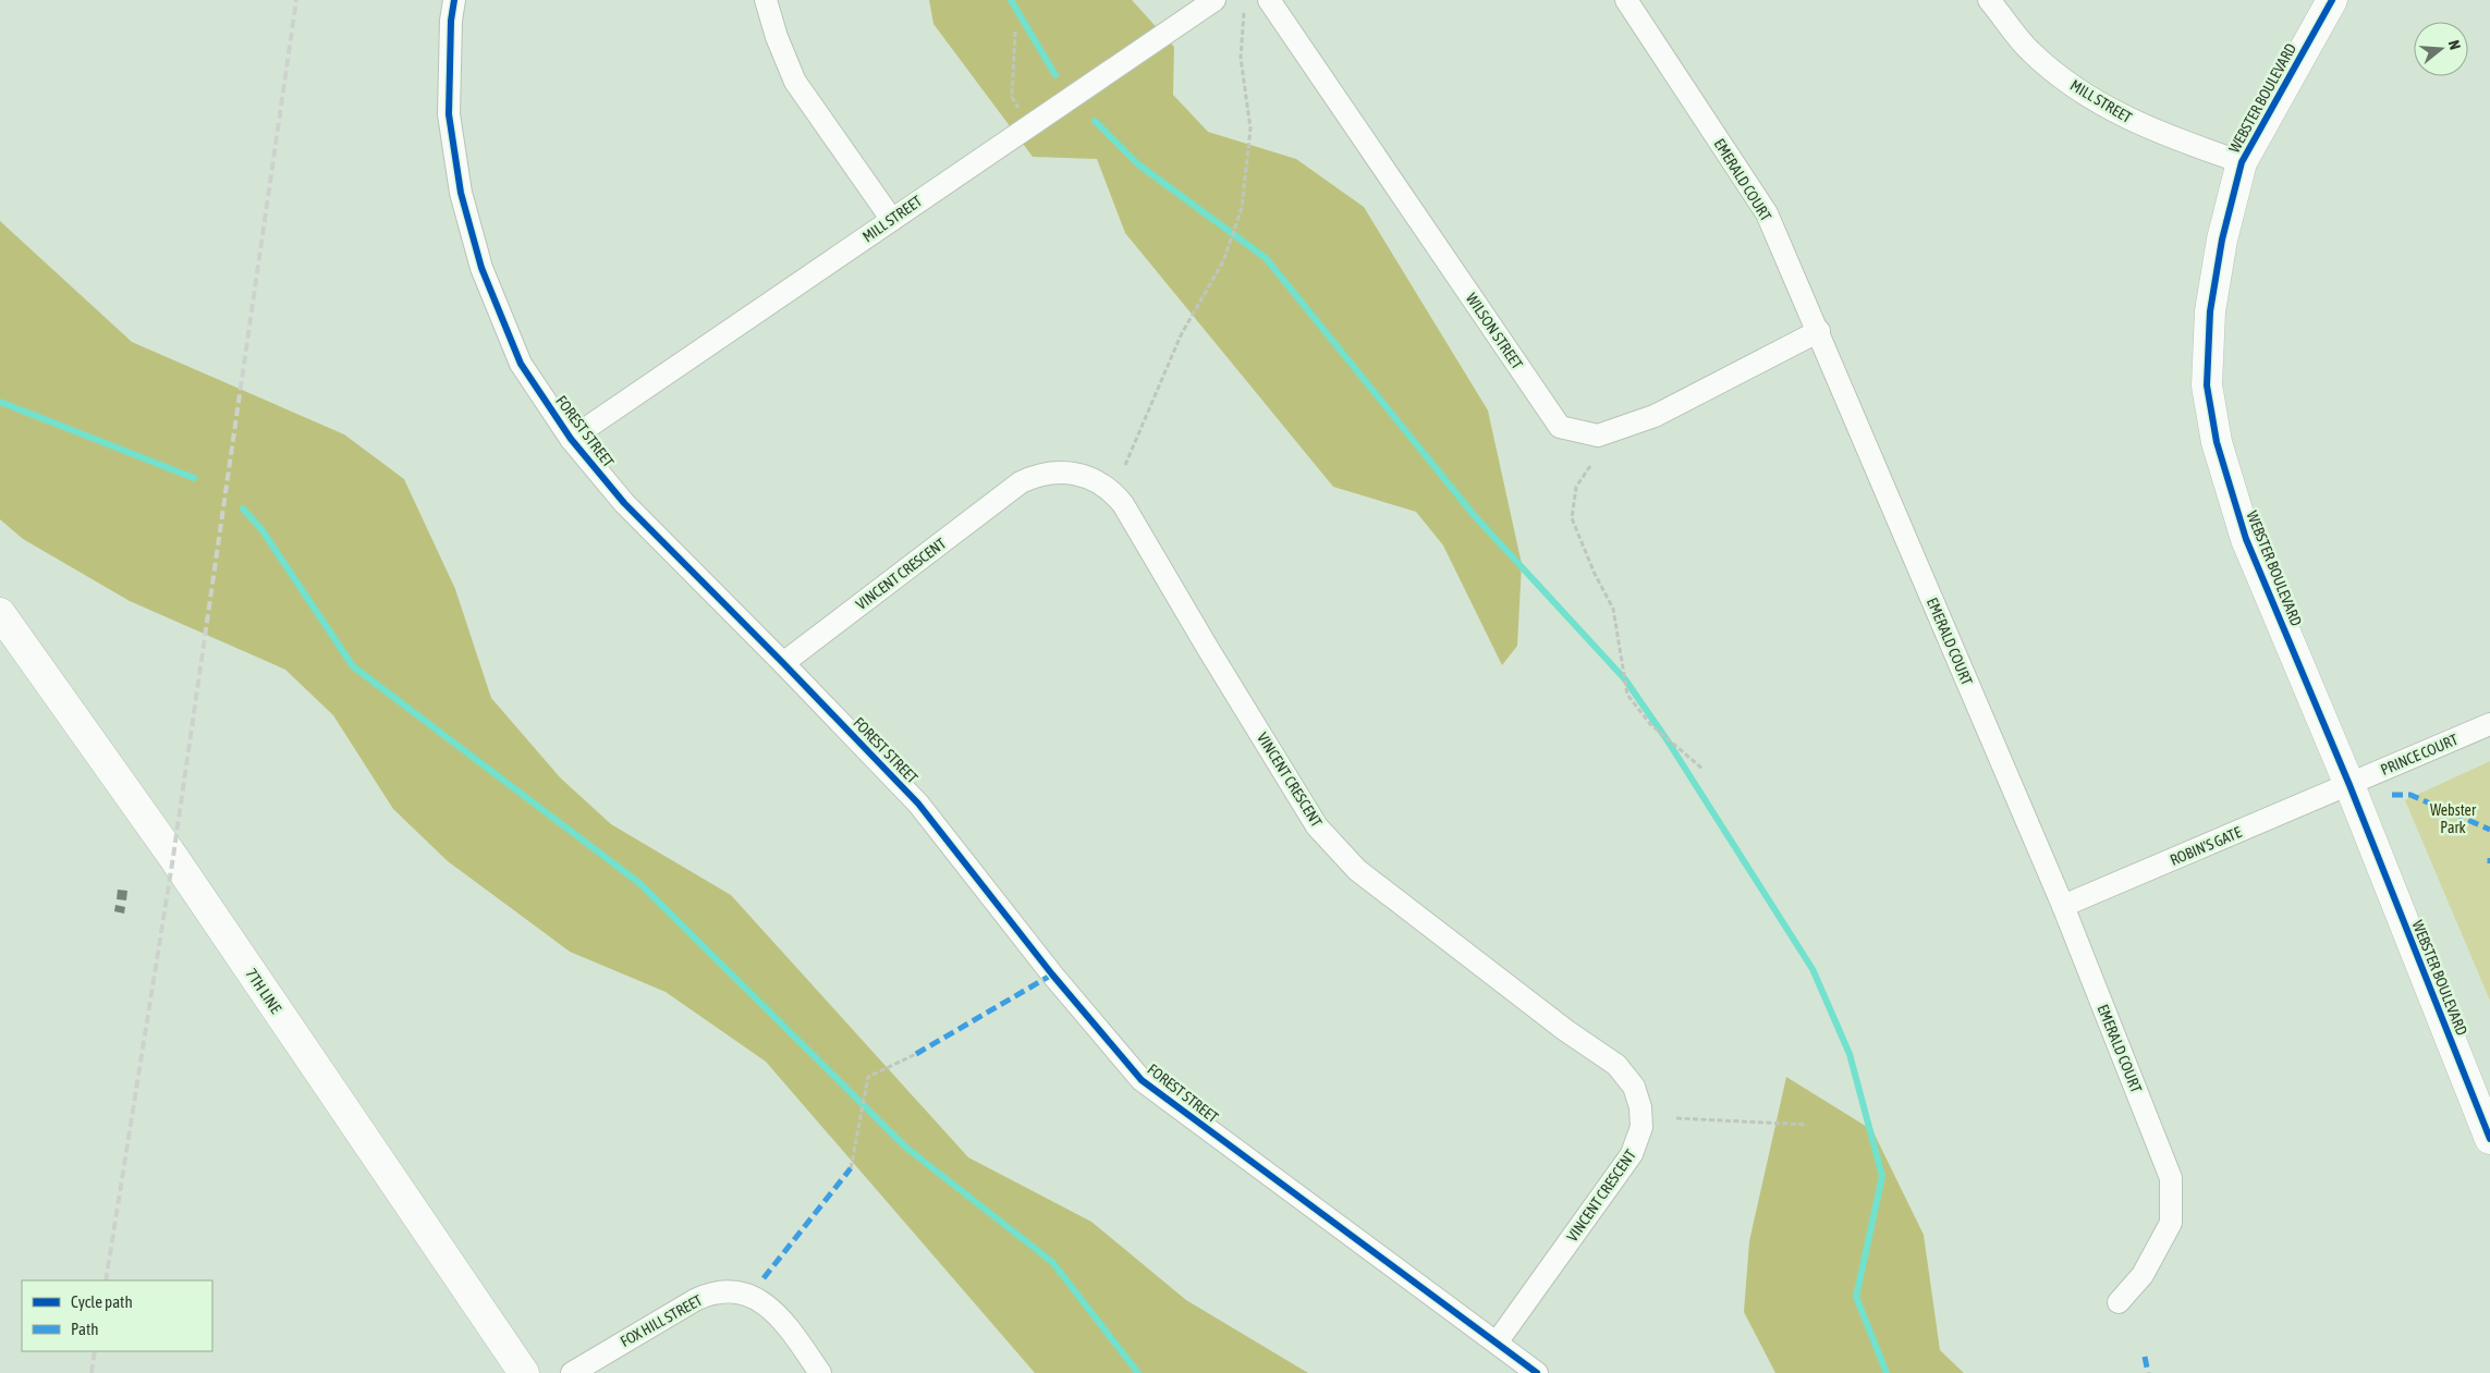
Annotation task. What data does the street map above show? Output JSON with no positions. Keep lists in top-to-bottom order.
{
  "streets": {
    "street": [
      "WEBSTER BOULEVARD",
      "MILL STREET",
      "EMERALD COURT",
      "WILSON STREET",
      "FOREST STREET",
      "VINCENT CRESCENT",
      "PRINCE COURT",
      "ROBIN'S GATE",
      "7TH LINE",
      "FOX HILL STREET"
    ]
  },
  "crossings": [
    ["WEBSTER BOULEVARD", "MILL STREET"],
    ["WEBSTER BOULEVARD", "PRINCE COURT"],
    ["WEBSTER BOULEVARD", "ROBIN'S GATE"],
    ["MILL STREET", "FOREST STREET"],
    ["EMERALD COURT", "WILSON STREET"],
    ["EMERALD COURT", "ROBIN'S GATE"],
    ["FOREST STREET", "VINCENT CRESCENT"],
    ["PRINCE COURT", "ROBIN'S GATE"]
  ],
  "parks": ["Webster Park"],
  "legend": ["Cycle path", "Path"],
  "north": "right"
}
